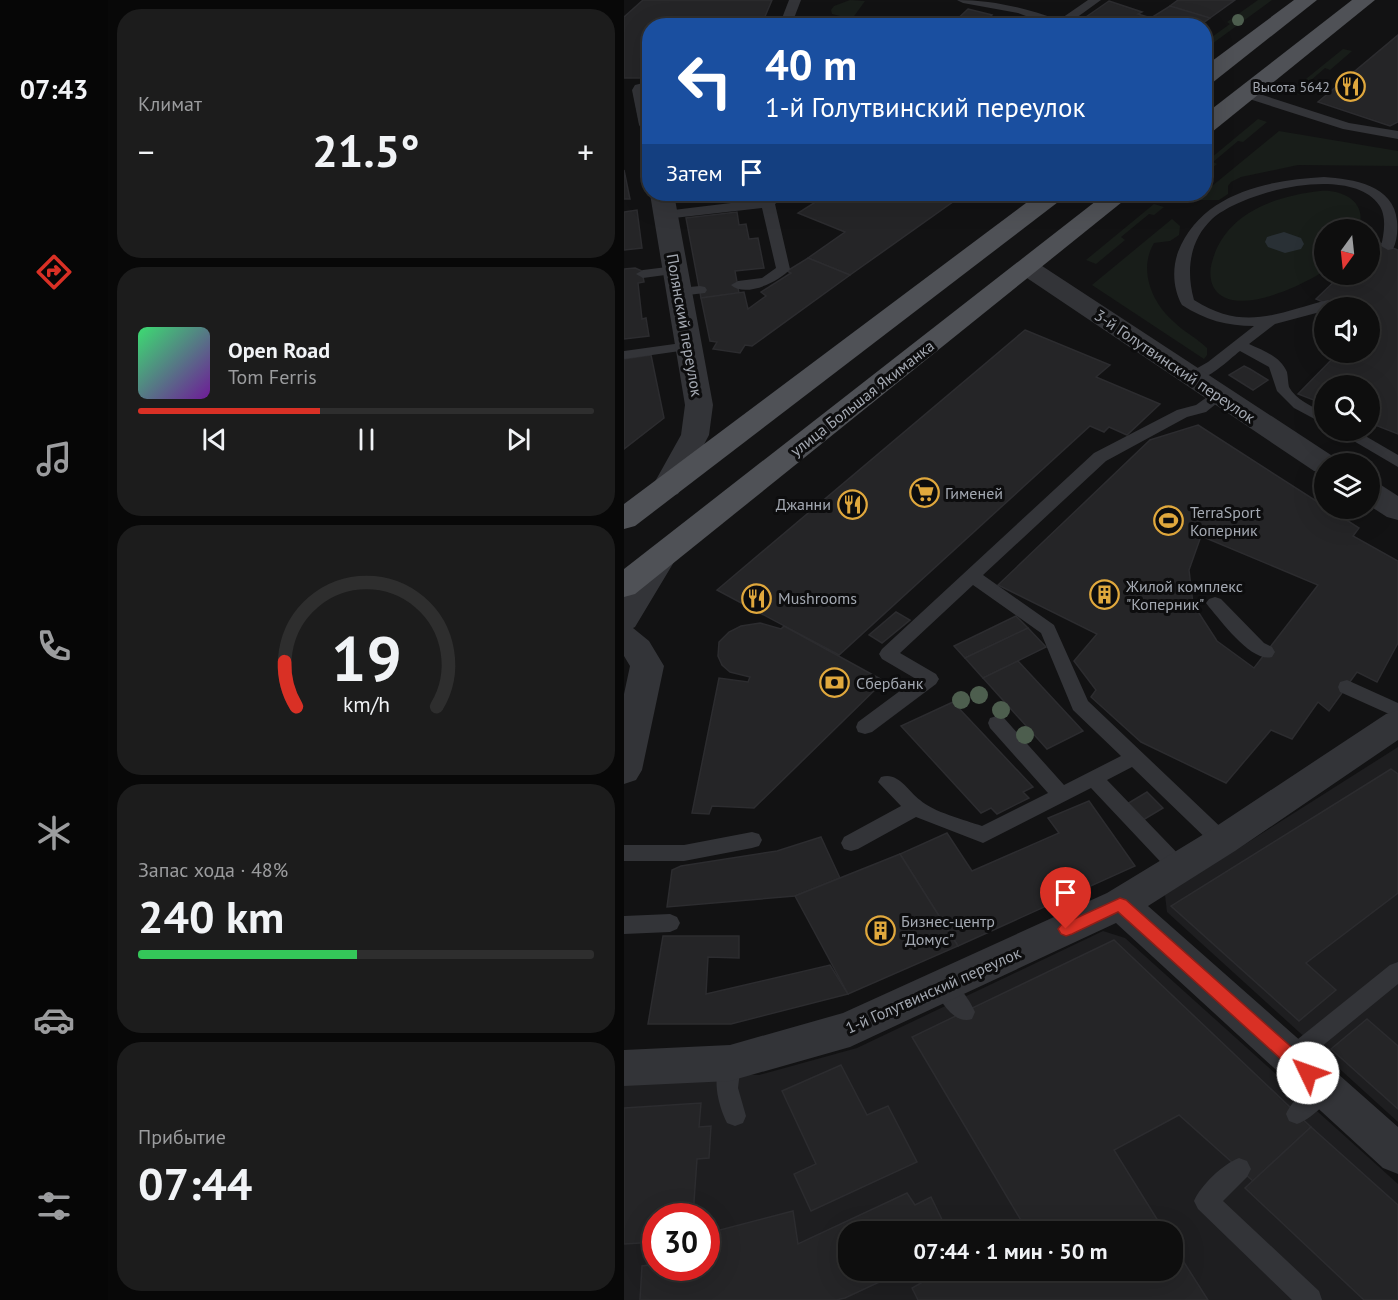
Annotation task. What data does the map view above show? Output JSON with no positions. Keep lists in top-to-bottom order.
{
  "streets": {
    "main road": ["улица Большая Якиманка"],
    "street": ["Полянский переулок", "3-й Голутвинский переулок", "1-й Голутвинский переулок"]
  },
  "crossings": [
    ["3-й Голутвинский переулок", "улица Большая Якиманка"]
  ],
  "places": {
    "restaurant": ["Высота 5642", "Джанни", "Mushrooms"],
    "supermarket": ["Гименей"],
    "sports": ["TerraSport Коперник"],
    "building": ["Жилой комплекс \"Коперник\"", "Бизнес-центр \"Домус\""],
    "bank": ["Сбербанк"]
  },
  "north": "bottom",
  "page": {
    "tabs": "07:43",
    "tile": [
      "Климат",
      ["Запас хода · 48%", "240 km"],
      ["Прибытие", "07:44"]
    ],
    "turn": ["40 m", "1-й Голутвинский переулок"],
    "heat": ["−", "21.5°", "+"],
    "then": "Затем",
    "song": ["Open Road", "Tom Ferris"],
    "limit": "30",
    "trip": "07:44 · 1 мин · 50 m",
    "gauge": ["19", "km/h"]
  }
}
